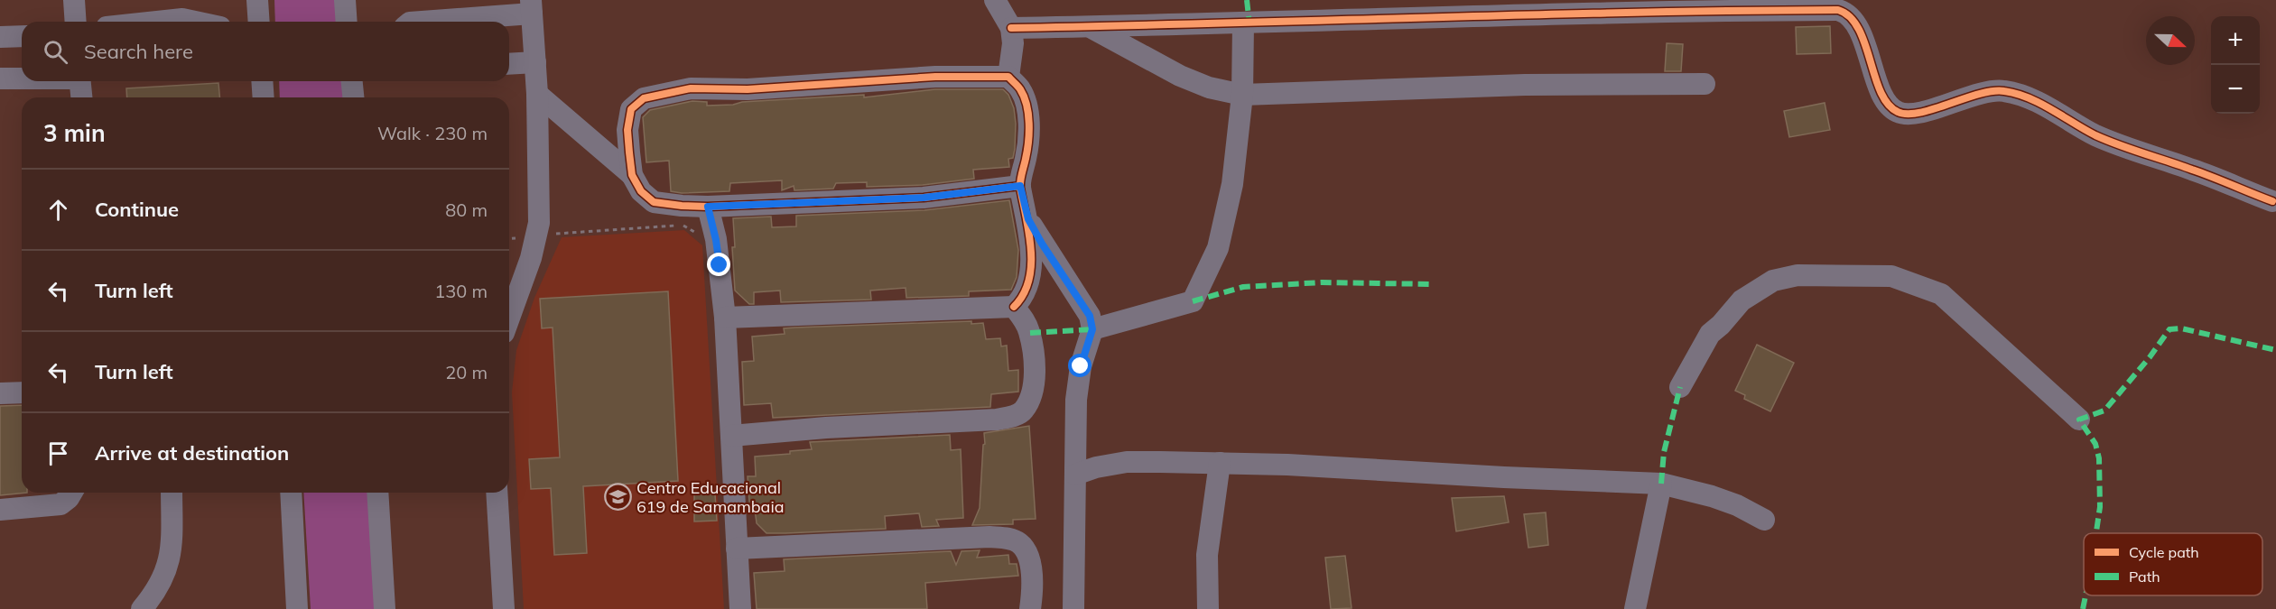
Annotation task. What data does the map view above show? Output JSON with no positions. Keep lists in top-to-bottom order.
{
  "places": {
    "school or university": ["Centro Educacional 619 de Samambaia"]
  },
  "legend": ["Cycle path", "Path"],
  "north": "right",
  "page": {
    "map_buttons": ["+", "−"],
    "search": "Search here",
    "heading": ["3 min", "Walk · 230 m"],
    "list": [
      ["Continue", "80 m"],
      ["Turn left", "130 m"],
      ["Turn left", "20 m"],
      "Arrive at destination"
    ]
  }
}
